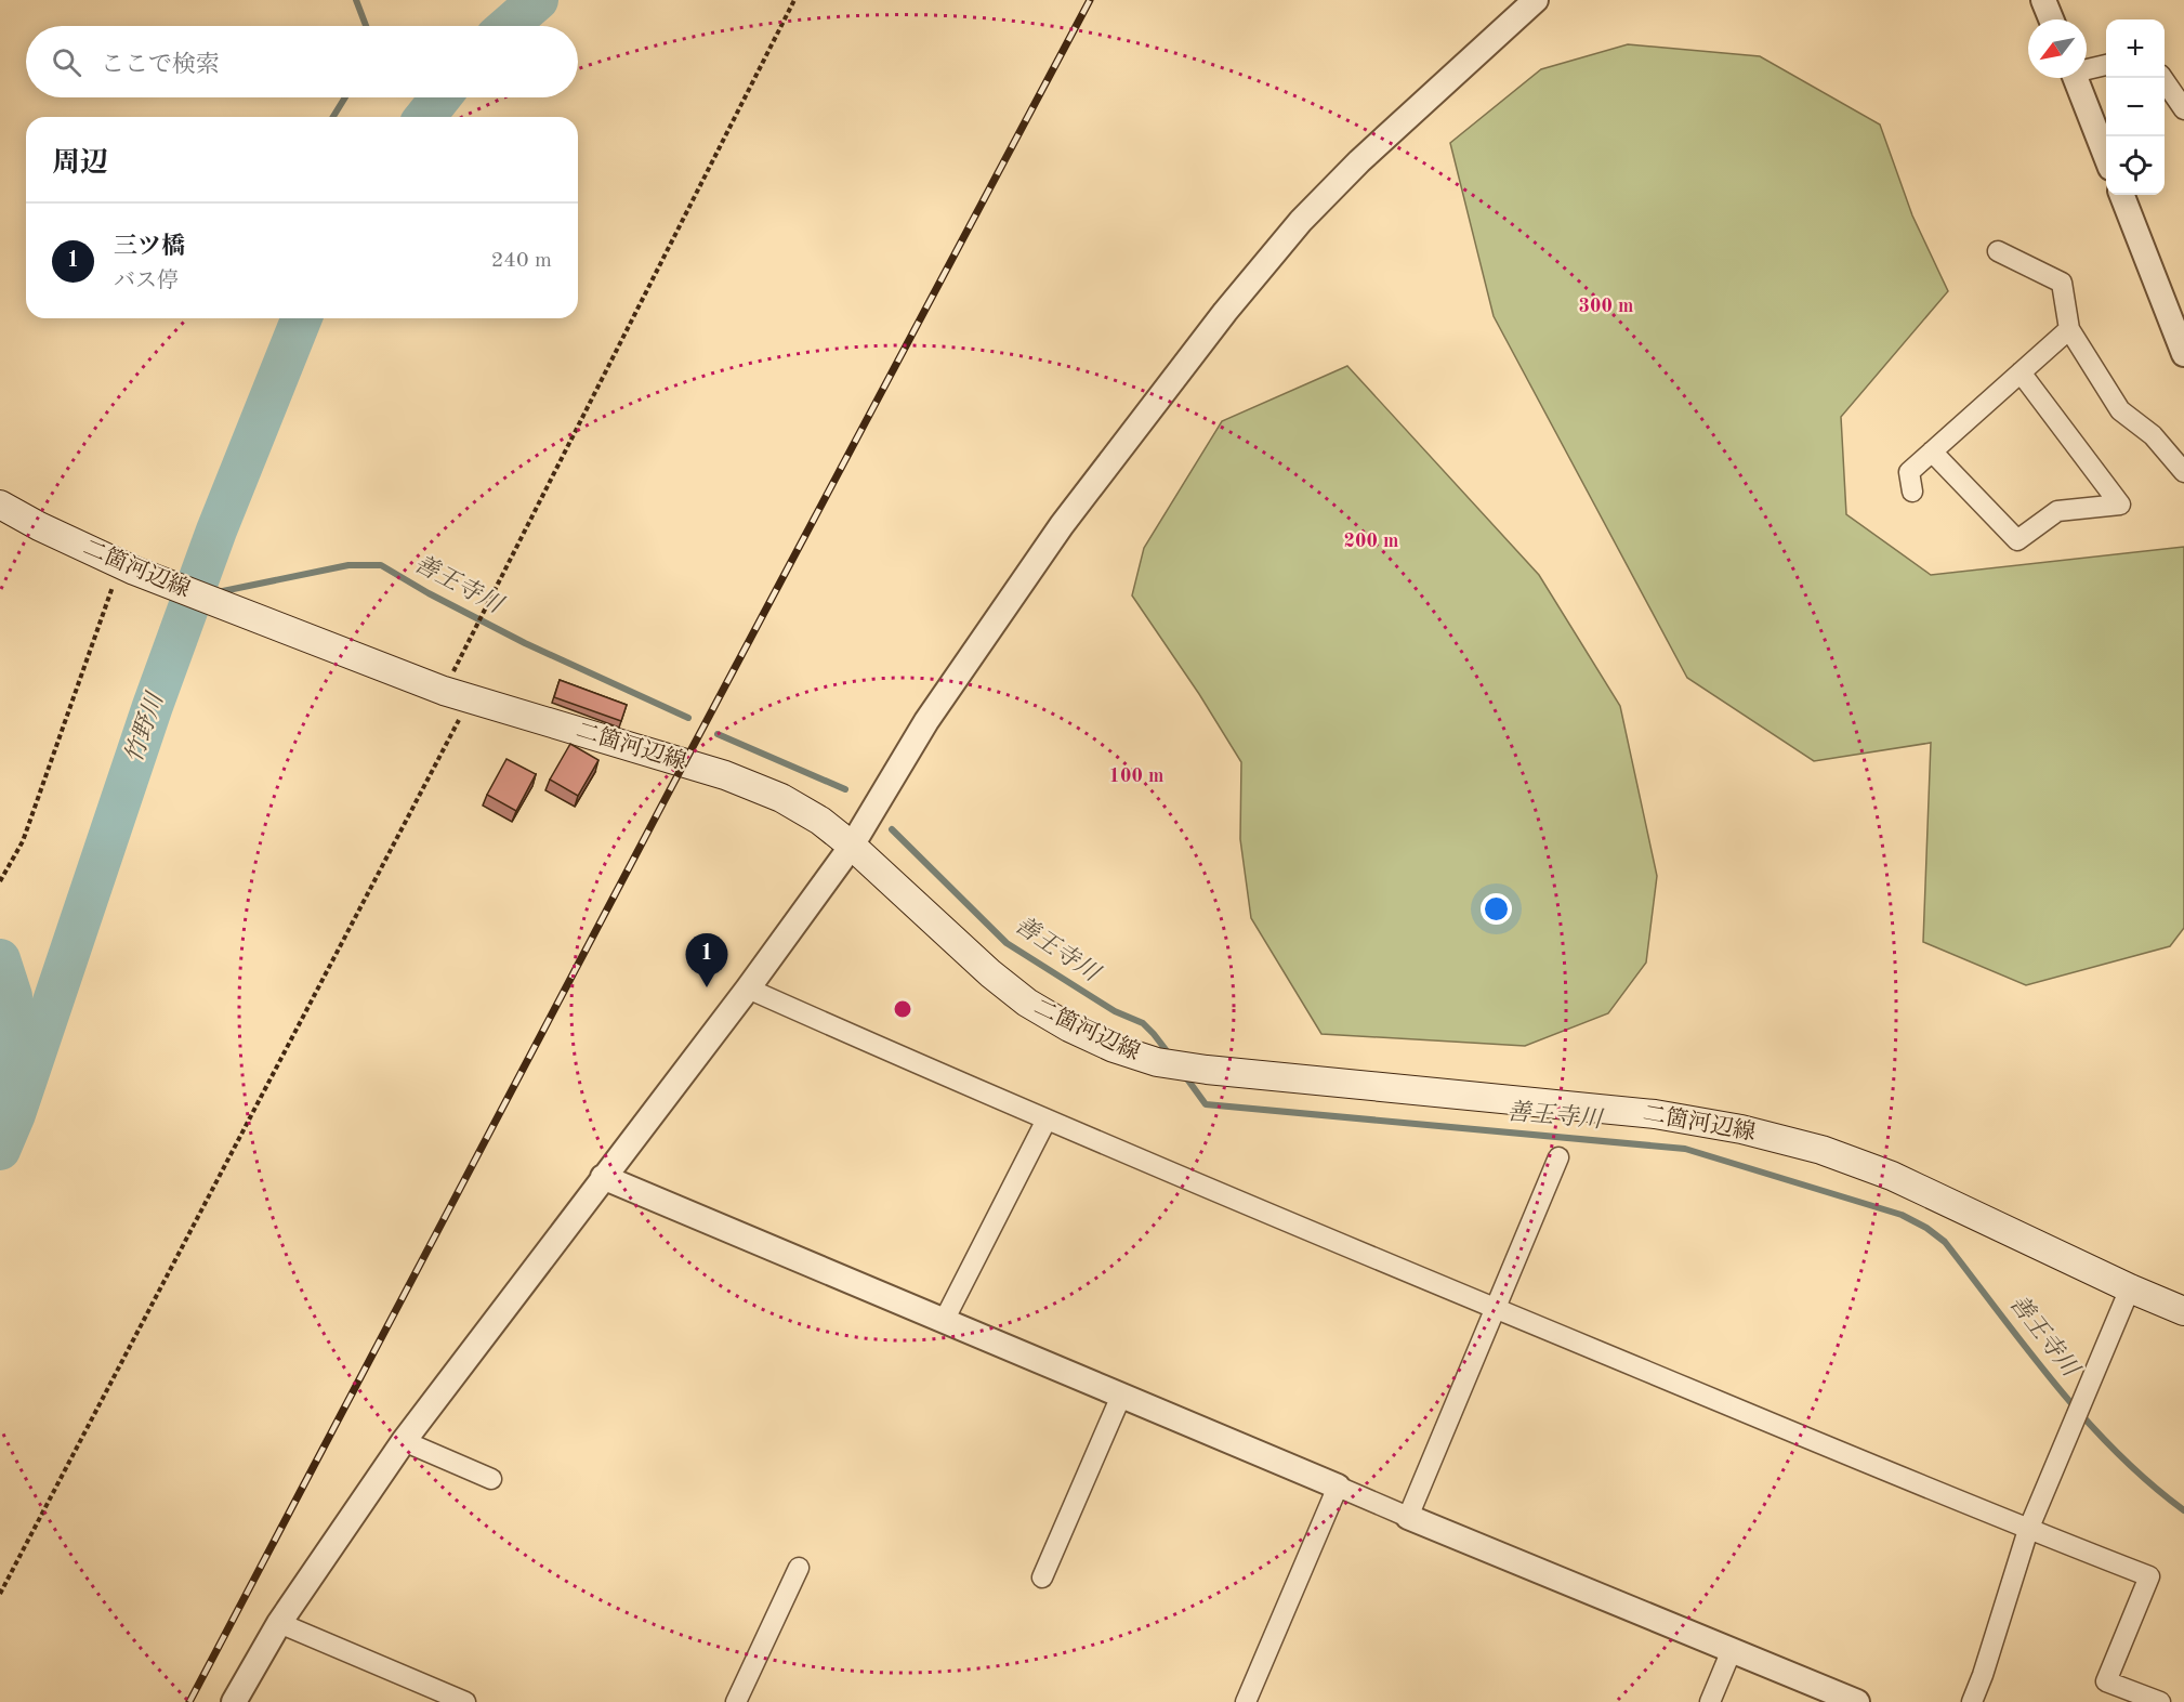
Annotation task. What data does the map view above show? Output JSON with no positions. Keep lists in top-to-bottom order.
{
  "streets": {
    "main road": ["二箇河辺線"]
  },
  "water": ["善王寺川", "竹野川"],
  "north": "bottom left",
  "page": {
    "map_buttons": ["+", "−"],
    "search": "ここで検索",
    "heading": "周辺",
    "list": [
      {
        "mark": "1",
        "name": "三ツ橋",
        "note": "バス停",
        "value": "240 m"
      }
    ],
    "pins": "1"
  },
  "rings": ["300 m", "200 m", "100 m"]
}
